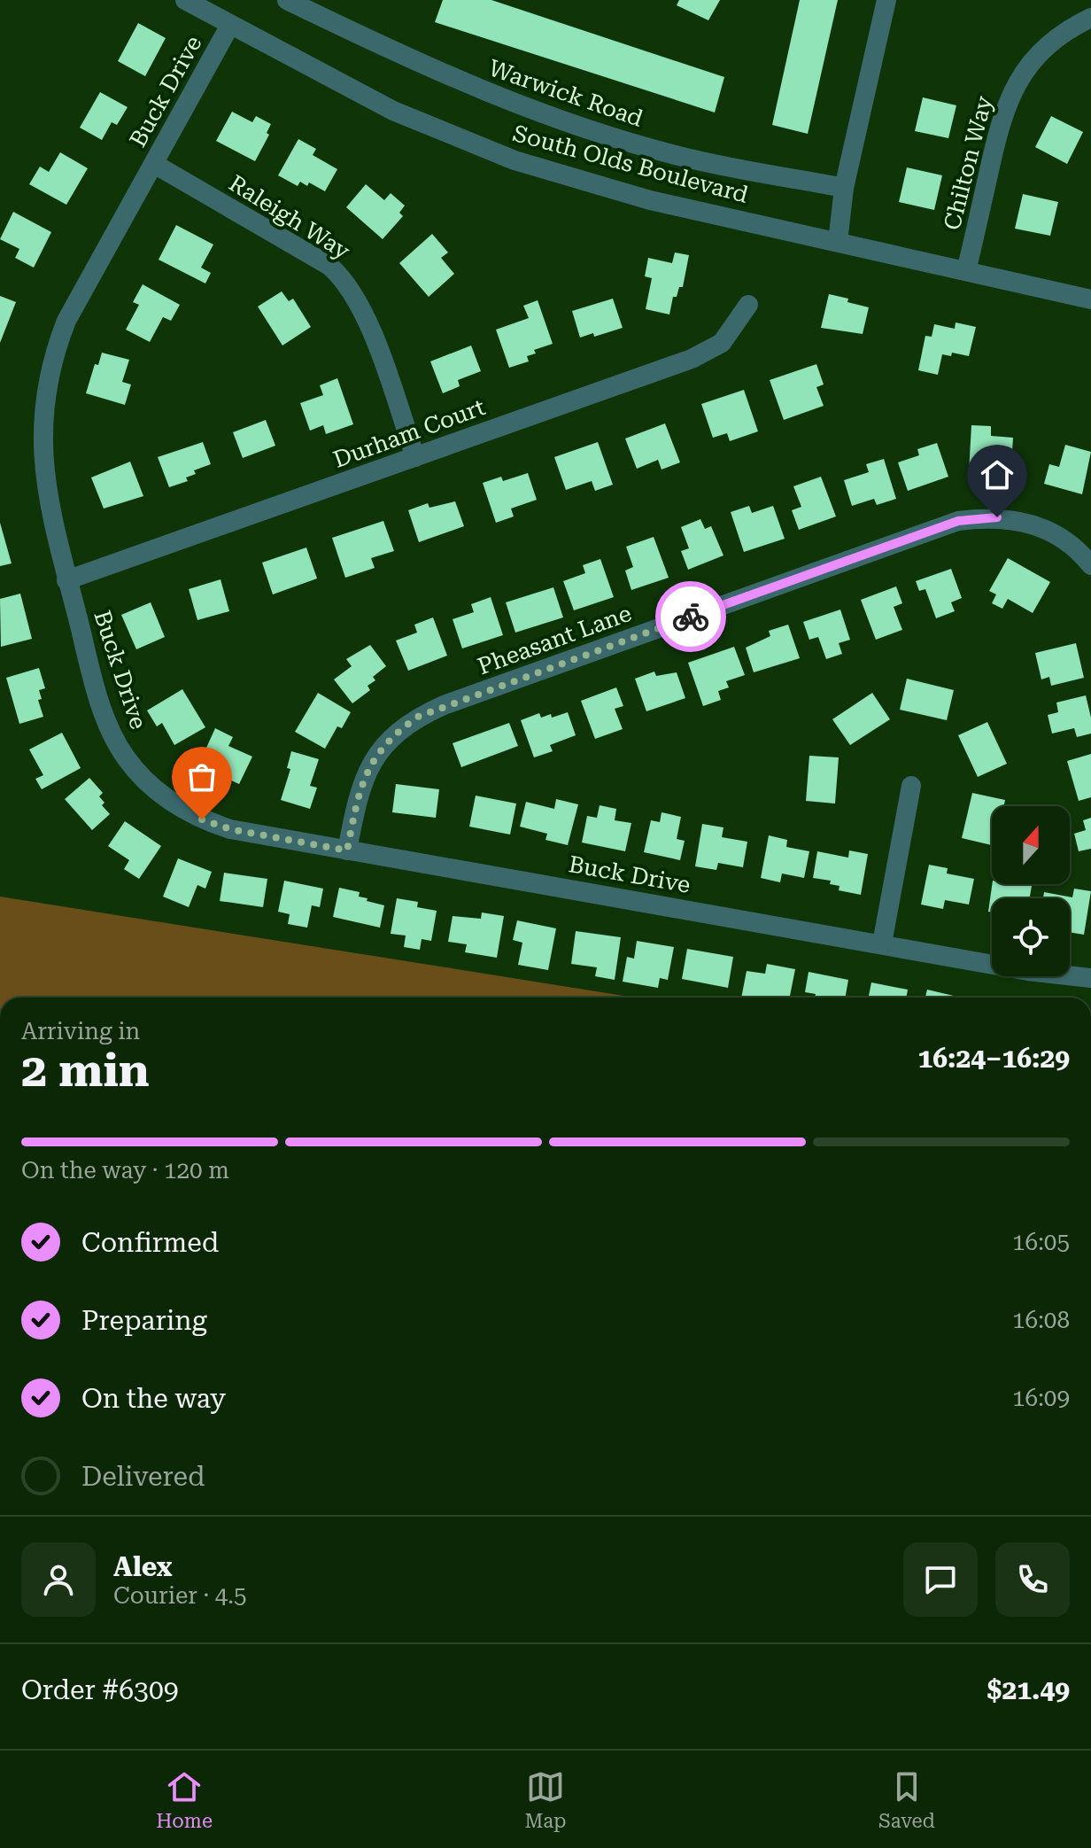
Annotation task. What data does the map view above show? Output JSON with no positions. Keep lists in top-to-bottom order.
{
  "streets": {
    "street": [
      "Buck Drive",
      "Warwick Road",
      "Chilton Way",
      "South Olds Boulevard",
      "Raleigh Way",
      "Durham Court",
      "Pheasant Lane"
    ]
  },
  "crossings": [
    ["Buck Drive", "South Olds Boulevard"],
    ["Buck Drive", "Raleigh Way"],
    ["Buck Drive", "Durham Court"],
    ["Buck Drive", "Pheasant Lane"],
    ["Chilton Way", "South Olds Boulevard"],
    ["Raleigh Way", "Durham Court"]
  ],
  "north": "top",
  "page": {
    "heading": ["2 min", "Arriving in", "16:24–16:29"],
    "panel": [
      "Alex",
      "Courier · 4.5",
      "Order #6309",
      "$21.49"
    ],
    "bar": "On the way · 120 m",
    "list": [
      ["Confirmed", "16:05"],
      ["Preparing", "16:08"],
      ["On the way", "16:09"],
      "Delivered"
    ],
    "tabs": ["Home", "Map", "Saved"]
  }
}
